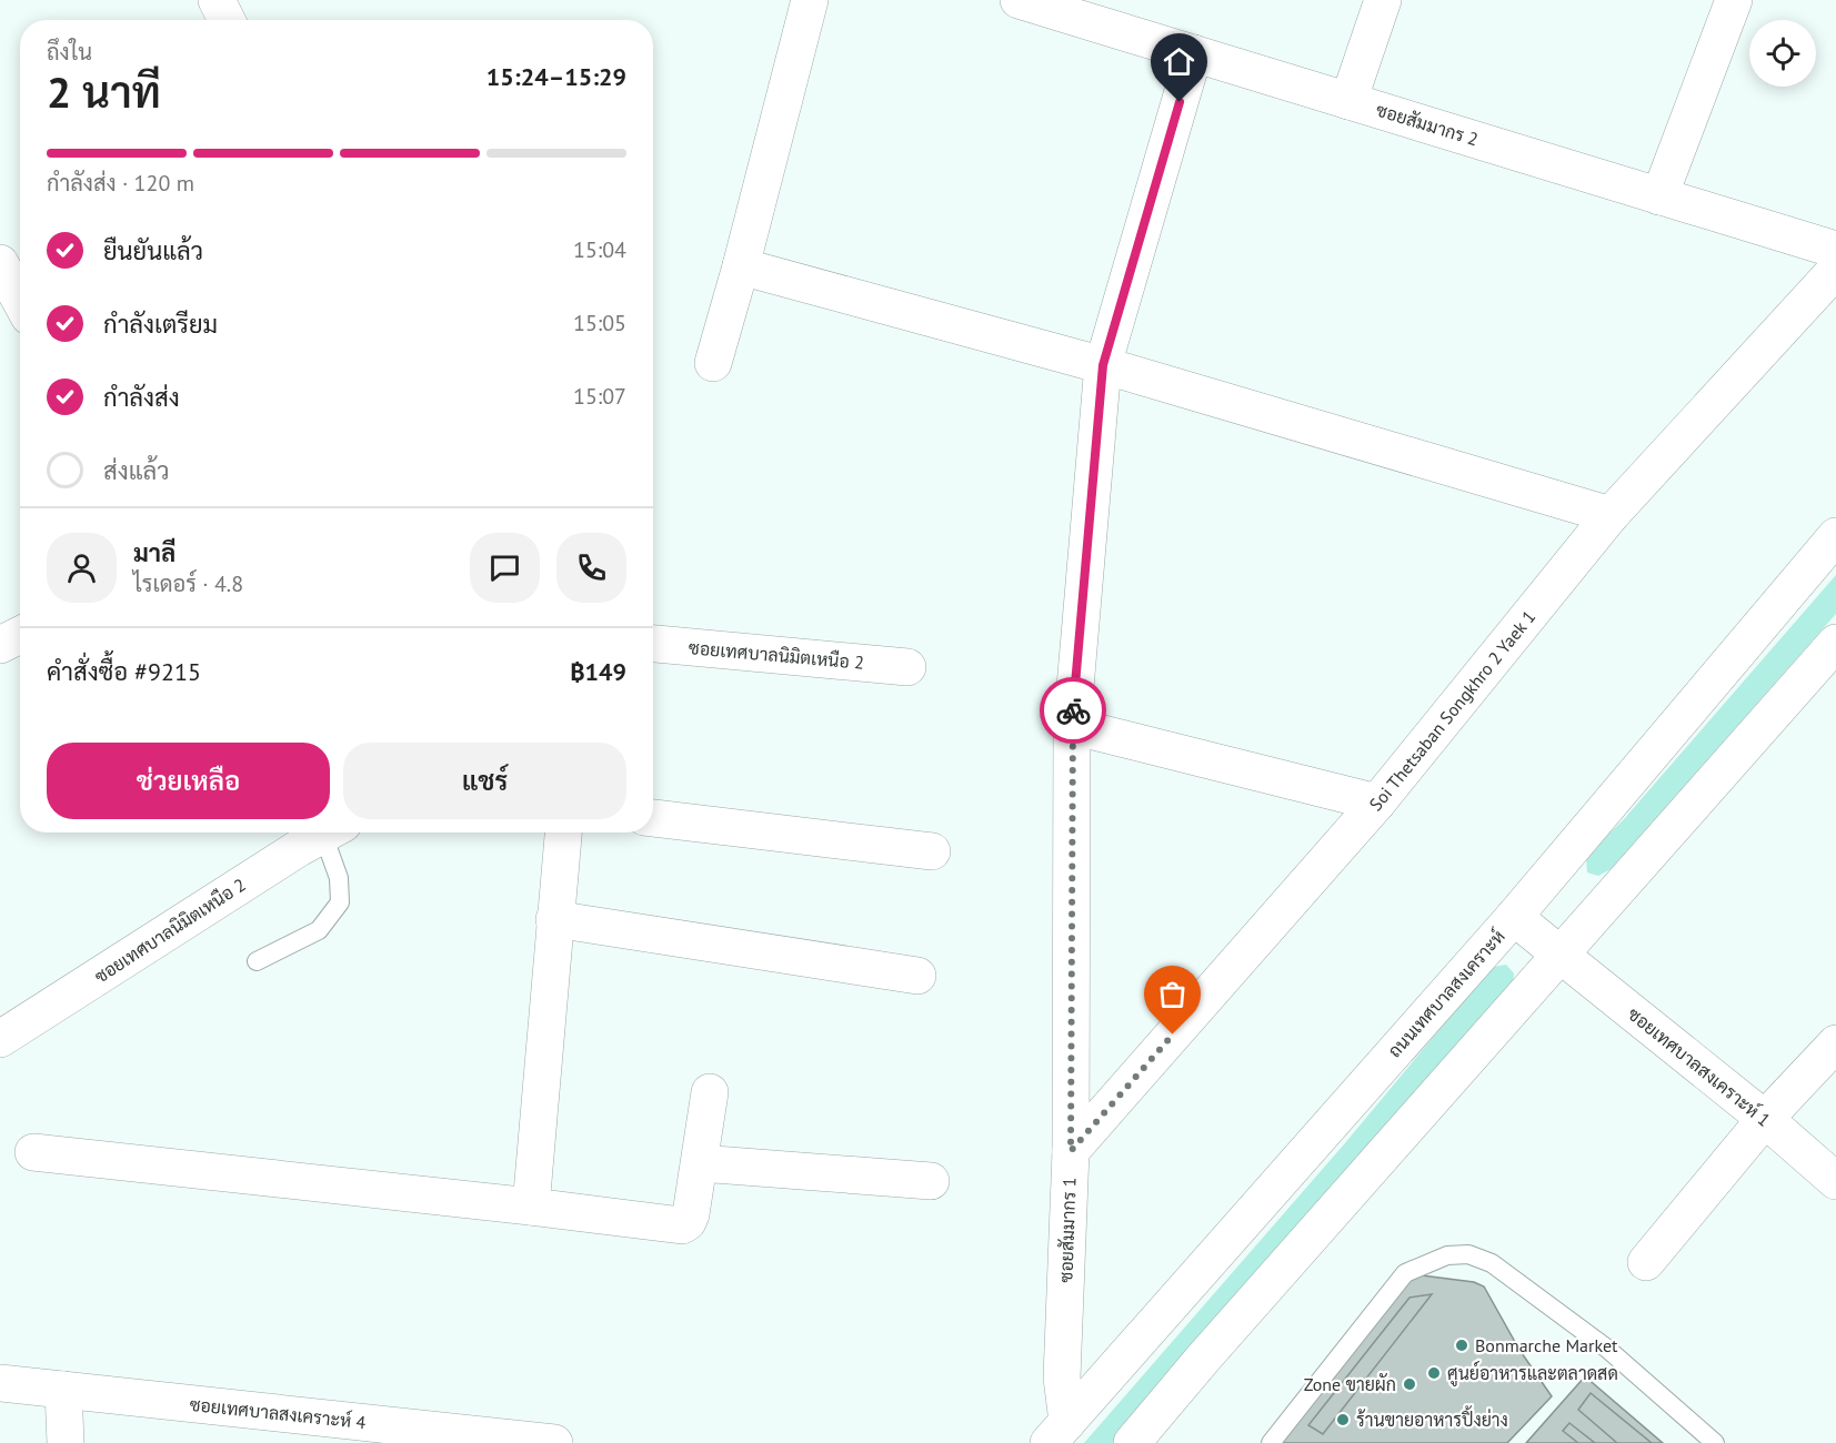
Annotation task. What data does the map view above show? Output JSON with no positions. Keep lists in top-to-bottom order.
{
  "streets": {
    "street": [
      "ซอยสัมมากร 2",
      "ซอยเทศบาลนิมิตเหนือ 2",
      "Soi Thetsaban Songkhro 2 Yaek 1",
      "ถนนเทศบาลสงเคราะห์",
      "ซอยเทศบาลสงเคราะห์ 1",
      "ซอยสัมมากร 1",
      "ซอยเทศบาลสงเคราะห์ 4"
    ]
  },
  "crossings": [
    ["ซอยสัมมากร 2", "ซอยสัมมากร 1"],
    ["Soi Thetsaban Songkhro 2 Yaek 1", "ซอยสัมมากร 1"],
    ["ถนนเทศบาลสงเคราะห์", "ซอยเทศบาลสงเคราะห์ 1"],
    ["ถนนเทศบาลสงเคราะห์", "ซอยสัมมากร 1"]
  ],
  "places": [
    "Bonmarche Market",
    "ศูนย์อาหารและตลาดสด",
    "Zone ขายผัก",
    "ร้านขายอาหารปิ้งย่าง"
  ],
  "page": {
    "heading": ["2 นาที", "ถึงใน", "15:24–15:29"],
    "panel": [
      "มาลี",
      "ไรเดอร์ · 4.8",
      "คำสั่งซื้อ #9215",
      "฿149"
    ],
    "bar": "กำลังส่ง · 120 m",
    "list": [
      ["ยืนยันแล้ว", "15:04"],
      ["กำลังเตรียม", "15:05"],
      ["กำลังส่ง", "15:07"],
      "ส่งแล้ว"
    ],
    "buttons": ["ช่วยเหลือ", "แชร์"]
  }
}
